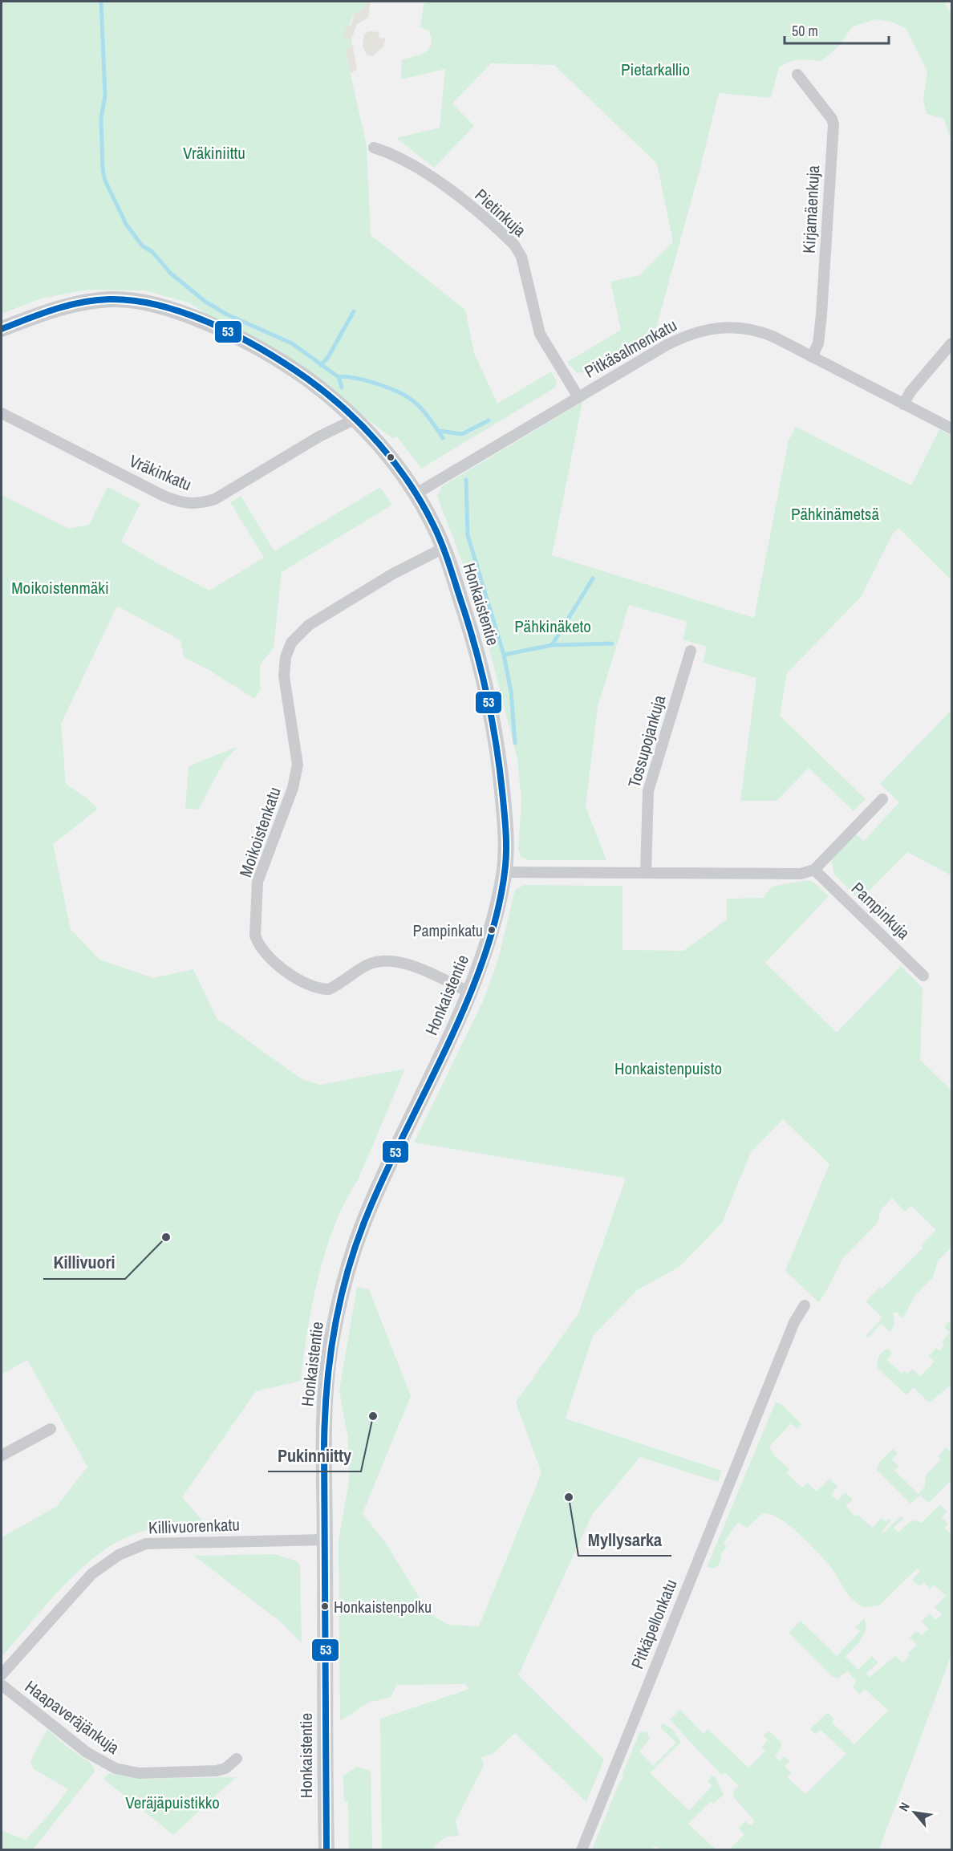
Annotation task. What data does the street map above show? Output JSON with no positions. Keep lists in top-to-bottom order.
{
  "streets": {
    "street": [
      "Kirjamäenkuja",
      "Pietinkuja",
      "Pitkäsalmenkatu",
      "Vräkinkatu",
      "Honkaistentie",
      "Tossupojankuja",
      "Moikoistenkatu",
      "Pampinkuja",
      "Killivuorenkatu",
      "Pitkäpellonkatu",
      "Haapaveräjänkuja"
    ]
  },
  "crossings": [
    ["Kirjamäenkuja", "Pitkäsalmenkatu"],
    ["Pietinkuja", "Pitkäsalmenkatu"],
    ["Pitkäsalmenkatu", "Honkaistentie"],
    ["Vräkinkatu", "Honkaistentie"],
    ["Honkaistentie", "Moikoistenkatu"],
    ["Honkaistentie", "Killivuorenkatu"]
  ],
  "parks": [
    "Pietarkallio",
    "Vräkiniittu",
    "Pähkinämetsä",
    "Moikoistenmäki",
    "Pähkinäketo",
    "Honkaistenpuisto",
    "Veräjäpuistikko"
  ],
  "places": [
    "Pampinkatu",
    "Killivuori",
    "Pukinniitty",
    "Myllysarka",
    "Honkaistenpolku"
  ],
  "lines": ["transit line 53"],
  "scale_bar": "50 m",
  "north": "top left"
}
